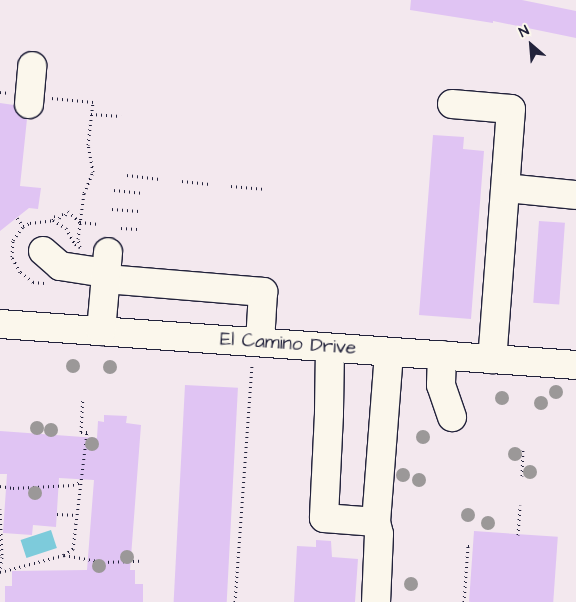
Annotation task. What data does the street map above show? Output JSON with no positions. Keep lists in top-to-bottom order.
{
  "streets": {
    "street": ["El Camino Drive"]
  },
  "north": "top left"
}
